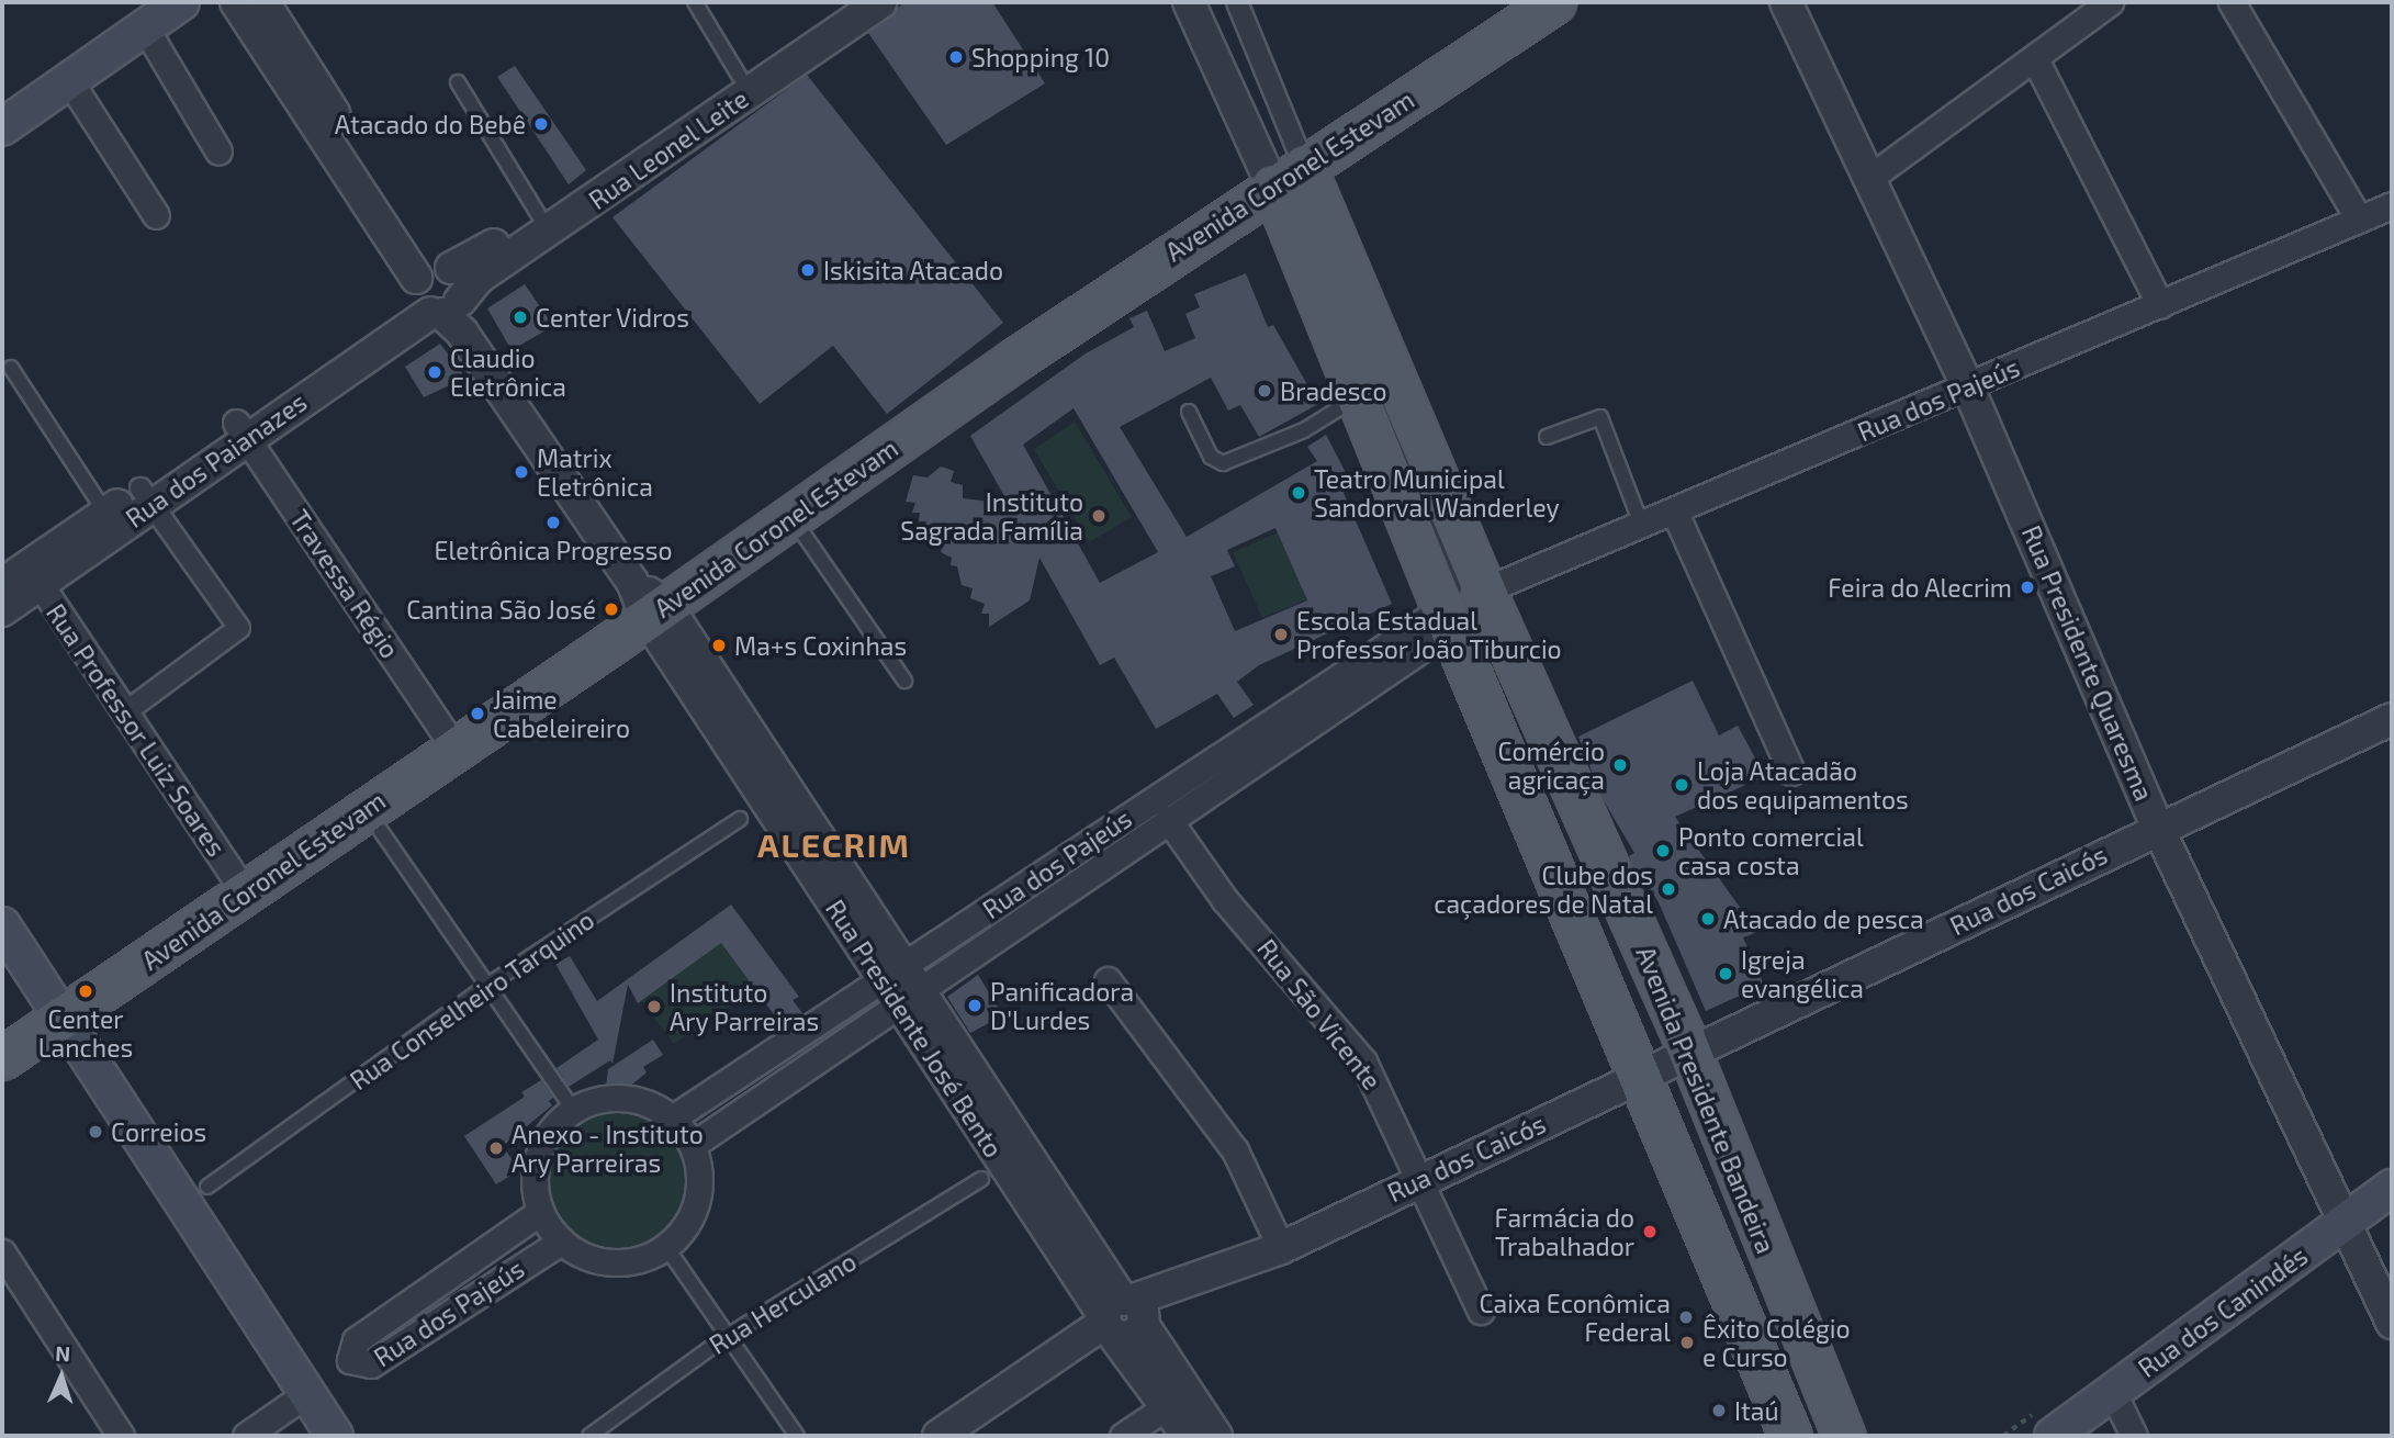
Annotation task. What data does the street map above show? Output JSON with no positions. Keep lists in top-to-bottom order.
{
  "streets": {
    "main road": ["Avenida Coronel Estevam", "Avenida Presidente Bandeira", "Rua dos Canindés"],
    "street": [
      "Rua Leonel Leite",
      "Rua dos Pajeús",
      "Rua dos Paianazes",
      "Travessa Régio",
      "Rua Presidente Quaresma",
      "Rua Professor Luiz Soares",
      "Rua dos Caicós",
      "Rua São Vicente",
      "Rua Presidente José Bento"
    ],
    "lane": ["Rua Conselheiro Tarquino", "Rua Herculano"]
  },
  "crossings": [
    ["Rua Leonel Leite", "Rua dos Paianazes"],
    ["Rua Leonel Leite", "Rua Presidente José Bento"],
    ["Avenida Coronel Estevam", "Travessa Régio"],
    ["Avenida Coronel Estevam", "Rua Professor Luiz Soares"],
    ["Avenida Coronel Estevam", "Rua Presidente José Bento"],
    ["Avenida Coronel Estevam", "Avenida Presidente Bandeira"],
    ["Rua dos Pajeús", "Rua Presidente Quaresma"],
    ["Rua dos Pajeús", "Rua São Vicente"],
    ["Rua dos Pajeús", "Rua Presidente José Bento"],
    ["Rua dos Pajeús", "Avenida Presidente Bandeira"],
    ["Rua dos Paianazes", "Travessa Régio"],
    ["Rua dos Paianazes", "Rua Professor Luiz Soares"],
    ["Rua dos Paianazes", "Rua Presidente José Bento"],
    ["Rua Presidente Quaresma", "Rua dos Caicós"],
    ["Rua Presidente Quaresma", "Rua dos Canindés"],
    ["Rua dos Caicós", "Rua São Vicente"],
    ["Rua dos Caicós", "Rua Presidente José Bento"],
    ["Rua dos Caicós", "Avenida Presidente Bandeira"]
  ],
  "districts": ["ALECRIM"],
  "places": [
    "Shopping 10",
    "Atacado do Bebê",
    "Iskisita Atacado",
    "Center Vidros",
    "Claudio Eletrônica",
    "Bradesco",
    "Matrix Eletrônica",
    "Teatro Municipal Sandorval Wanderley",
    "Instituto Sagrada Família",
    "Eletrônica Progresso",
    "Feira do Alecrim",
    "Cantina São José",
    "Escola Estadual Professor João Tiburcio",
    "Ma+s Coxinhas",
    "Jaime Cabeleireiro",
    "Comércio agricaça",
    "Loja Atacadão dos equipamentos",
    "Ponto comercial casa costa",
    "Clube dos caçadores de Natal",
    "Atacado de pesca",
    "Igreja evangélica",
    "Center Lanches",
    "Panificadora D'Lurdes",
    "Instituto Ary Parreiras",
    "Correios",
    "Anexo - Instituto Ary Parreiras",
    "Farmácia do Trabalhador",
    "Caixa Econômica Federal",
    "Êxito Colégio e Curso",
    "Itaú"
  ],
  "north": "top"
}
